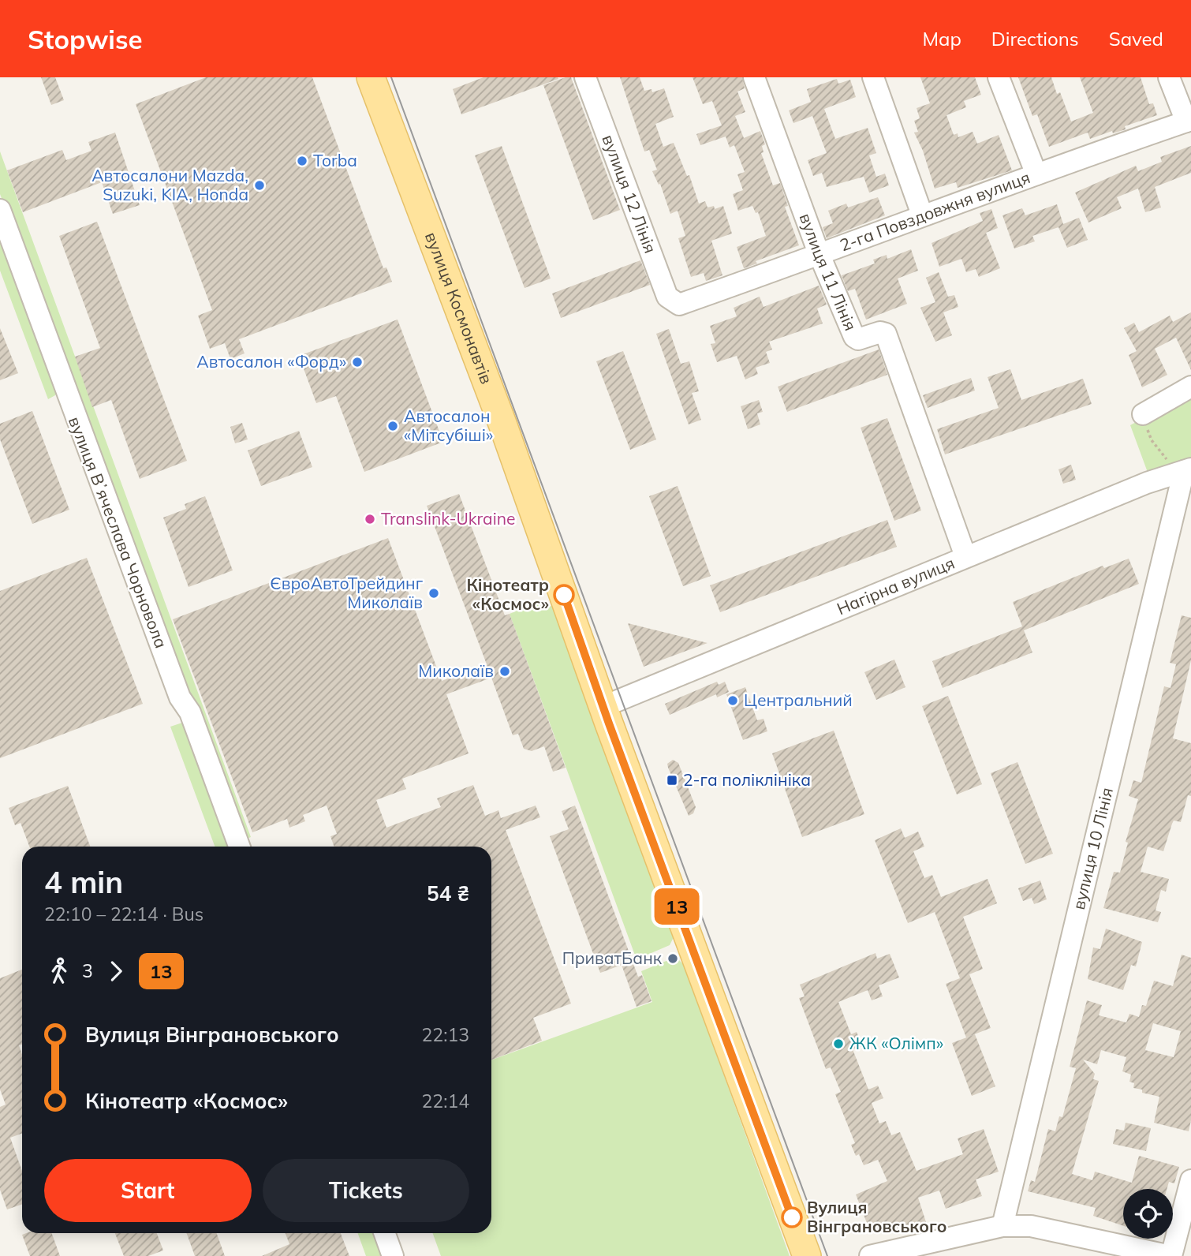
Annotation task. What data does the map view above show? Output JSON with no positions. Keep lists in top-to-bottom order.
{
  "streets": {
    "main road": ["вулиця Космонавтів"],
    "street": [
      "вулиця 12 Лінія",
      "2-га Повздовжня вулиця",
      "вулиця 11 Лінія",
      "вулиця Вʼячеслава Чорновола",
      "Нагірна вулиця",
      "вулиця 10 Лінія"
    ]
  },
  "crossings": [
    ["вулиця 12 Лінія", "2-га Повздовжня вулиця"],
    ["2-га Повздовжня вулиця", "вулиця 11 Лінія"],
    ["вулиця 11 Лінія", "Нагірна вулиця"],
    ["вулиця Космонавтів", "Нагірна вулиця"],
    ["Нагірна вулиця", "вулиця 10 Лінія"]
  ],
  "places": {
    "other": [
      "Torba",
      "Автосалони Mazda, Suzuki, KIA, Honda",
      "Автосалон «Форд»",
      "Автосалон «Мітсубіші»",
      "Translink-Ukraine",
      "ЄвроАвтоТрейдинг Миколаїв",
      "Кінотеатр «Космос»",
      "Миколаїв",
      "Центральний",
      "ПриватБанк",
      "ЖК «Олімп»",
      "Вулиця Вінграновського"
    ],
    "transit": ["2-га поліклініка"]
  },
  "lines": ["bus line 13"],
  "page": {
    "header": "Stopwise",
    "nav": ["Map", "Directions", "Saved"],
    "on_map": "13",
    "heading": ["4 min", "22:10 – 22:14 · Bus", "54 ₴"],
    "legs": ["3", "13"],
    "list": [
      {
        "name": "Вулиця Вінграновського",
        "value": "22:13"
      },
      {
        "name": "Кінотеатр «Космос»",
        "value": "22:14"
      }
    ],
    "buttons": ["Start", "Tickets"]
  }
}
